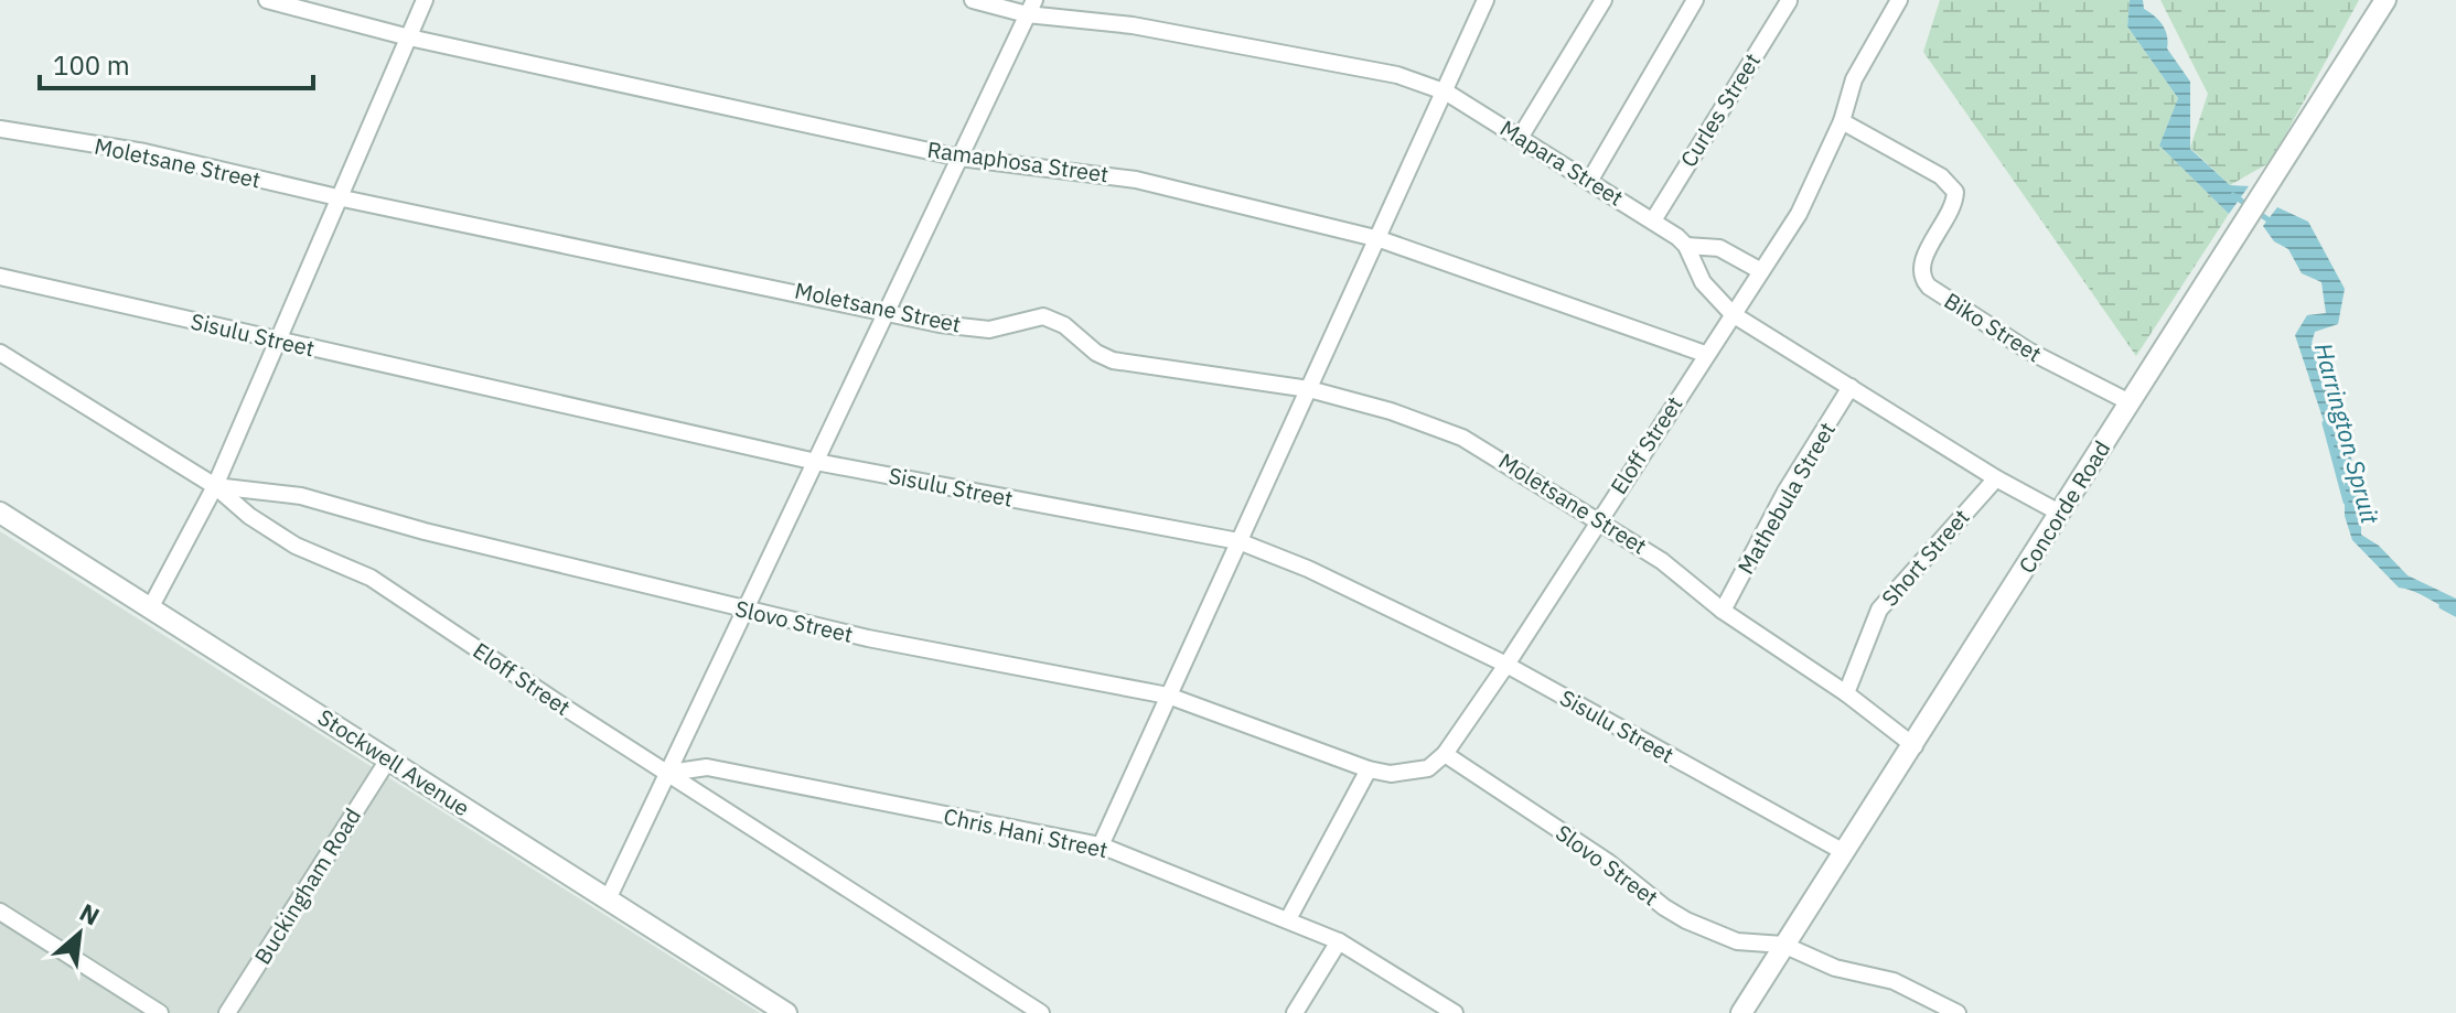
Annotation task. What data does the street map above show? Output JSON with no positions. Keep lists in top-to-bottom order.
{
  "streets": {
    "street": [
      "Curles Street",
      "Ramaphosa Street",
      "Moletsane Street",
      "Mapara Street",
      "Biko Street",
      "Sisulu Street",
      "Eloff Street",
      "Mathebula Street",
      "Concorde Road",
      "Short Street",
      "Slovo Street",
      "Stockwell Avenue",
      "Chris Hani Street",
      "Buckingham Road"
    ]
  },
  "crossings": [
    ["Curles Street", "Mapara Street"],
    ["Ramaphosa Street", "Eloff Street"],
    ["Moletsane Street", "Eloff Street"],
    ["Moletsane Street", "Mathebula Street"],
    ["Moletsane Street", "Concorde Road"],
    ["Moletsane Street", "Short Street"],
    ["Mapara Street", "Eloff Street"],
    ["Mapara Street", "Mathebula Street"],
    ["Mapara Street", "Concorde Road"],
    ["Mapara Street", "Short Street"],
    ["Biko Street", "Eloff Street"],
    ["Biko Street", "Concorde Road"],
    ["Sisulu Street", "Eloff Street"],
    ["Sisulu Street", "Concorde Road"],
    ["Eloff Street", "Slovo Street"],
    ["Eloff Street", "Chris Hani Street"],
    ["Concorde Road", "Slovo Street"],
    ["Stockwell Avenue", "Buckingham Road"]
  ],
  "water": ["Harrington Spruit"],
  "scale_bar": "100 m",
  "north": "top right"
}
